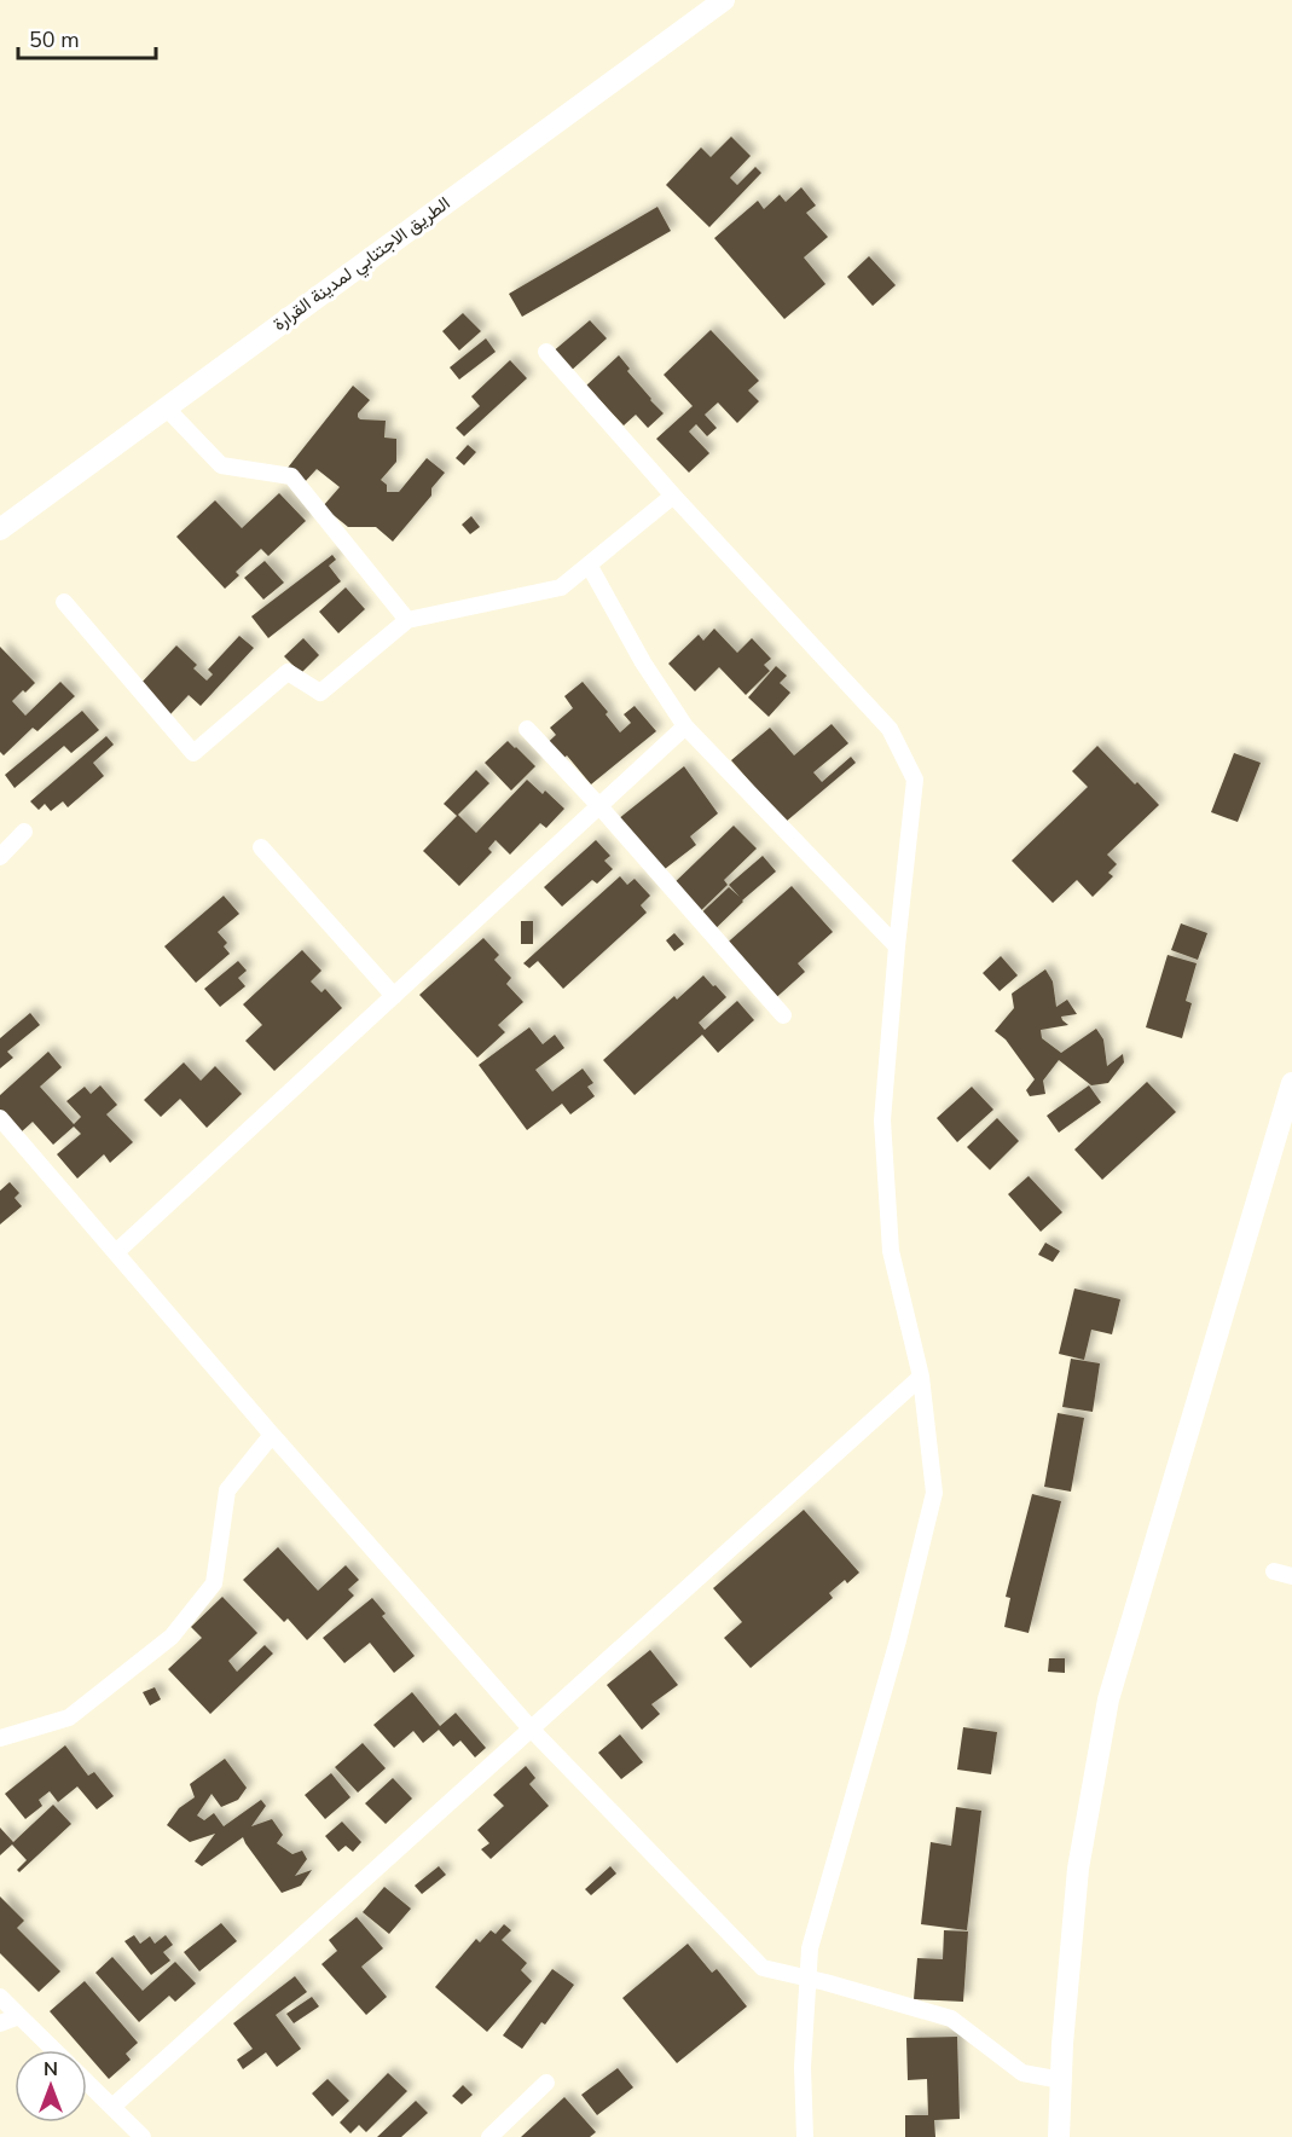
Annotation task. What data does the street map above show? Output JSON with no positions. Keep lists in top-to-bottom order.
{
  "streets": {
    "main road": ["الطريق الاجتنابي لمدينة القرارة"]
  },
  "scale_bar": "50 m",
  "north": "top"
}
